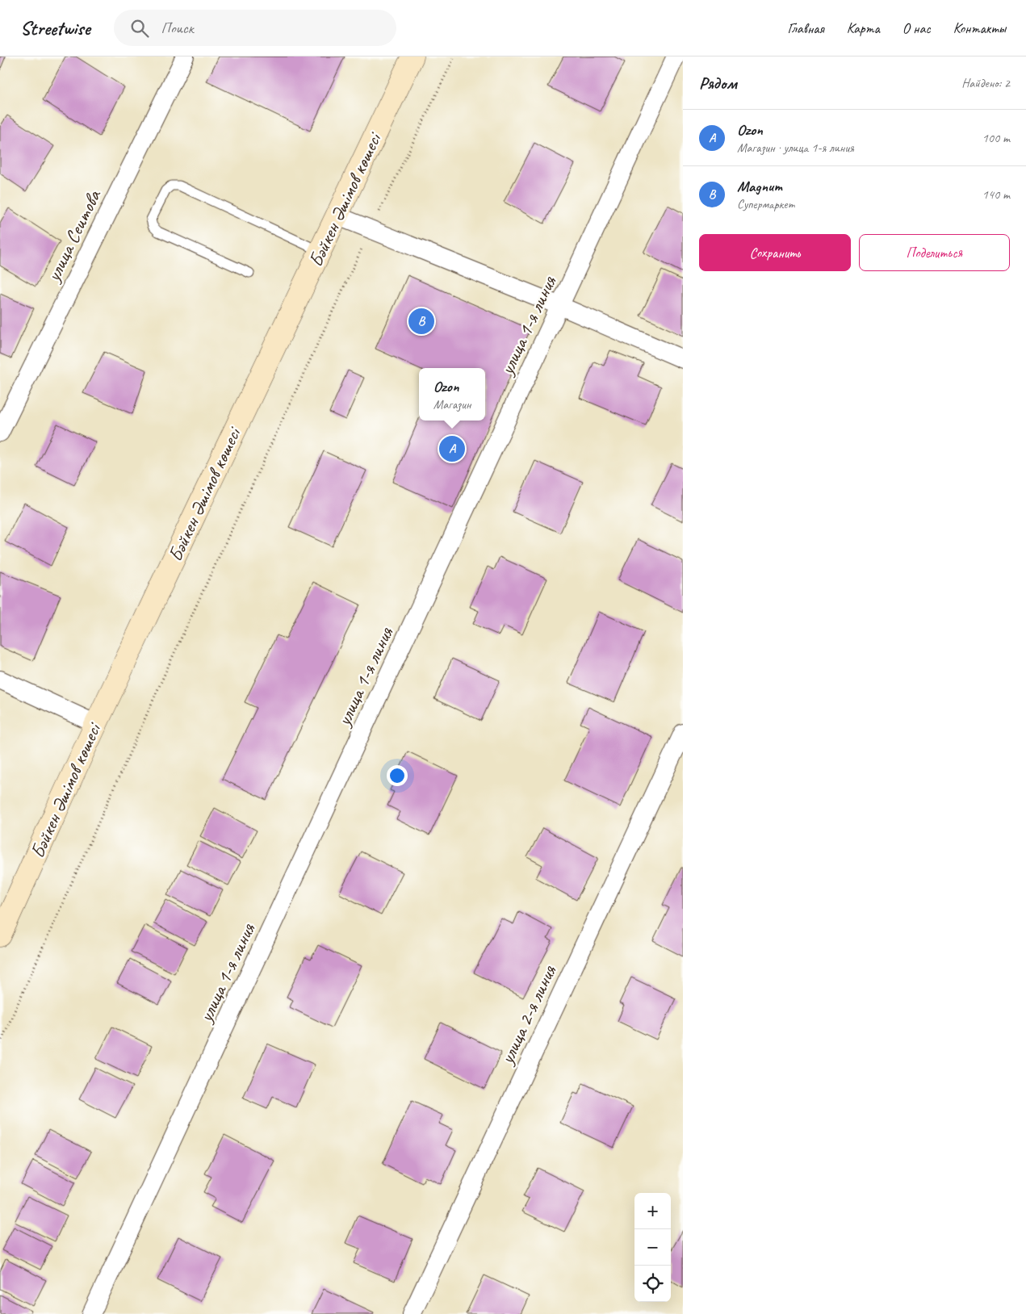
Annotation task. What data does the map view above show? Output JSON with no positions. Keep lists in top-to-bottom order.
{
  "streets": {
    "main road": ["Бәйкен Әшімов көшесі"],
    "street": ["улица Сеитова", "улица 1-я линия", "улица 2-я линия"]
  },
  "page": {
    "header": "Streetwise",
    "search": "Поиск",
    "nav": [
      "Главная",
      "Карта",
      "О нас",
      "Контакты"
    ],
    "heading": ["Рядом", "Найдено: 2"],
    "list": [
      {
        "mark": "A",
        "name": "Ozon",
        "note": "Магазин · улица 1-я линия",
        "value": "100 m"
      },
      {
        "mark": "B",
        "name": "Magnum",
        "note": "Супермаркет",
        "value": "140 m"
      }
    ],
    "buttons": ["Сохранить", "Поделиться"],
    "pins": ["B", "A"],
    "popup": ["Ozon", "Магазин"],
    "map_buttons": ["+", "−"]
  }
}
